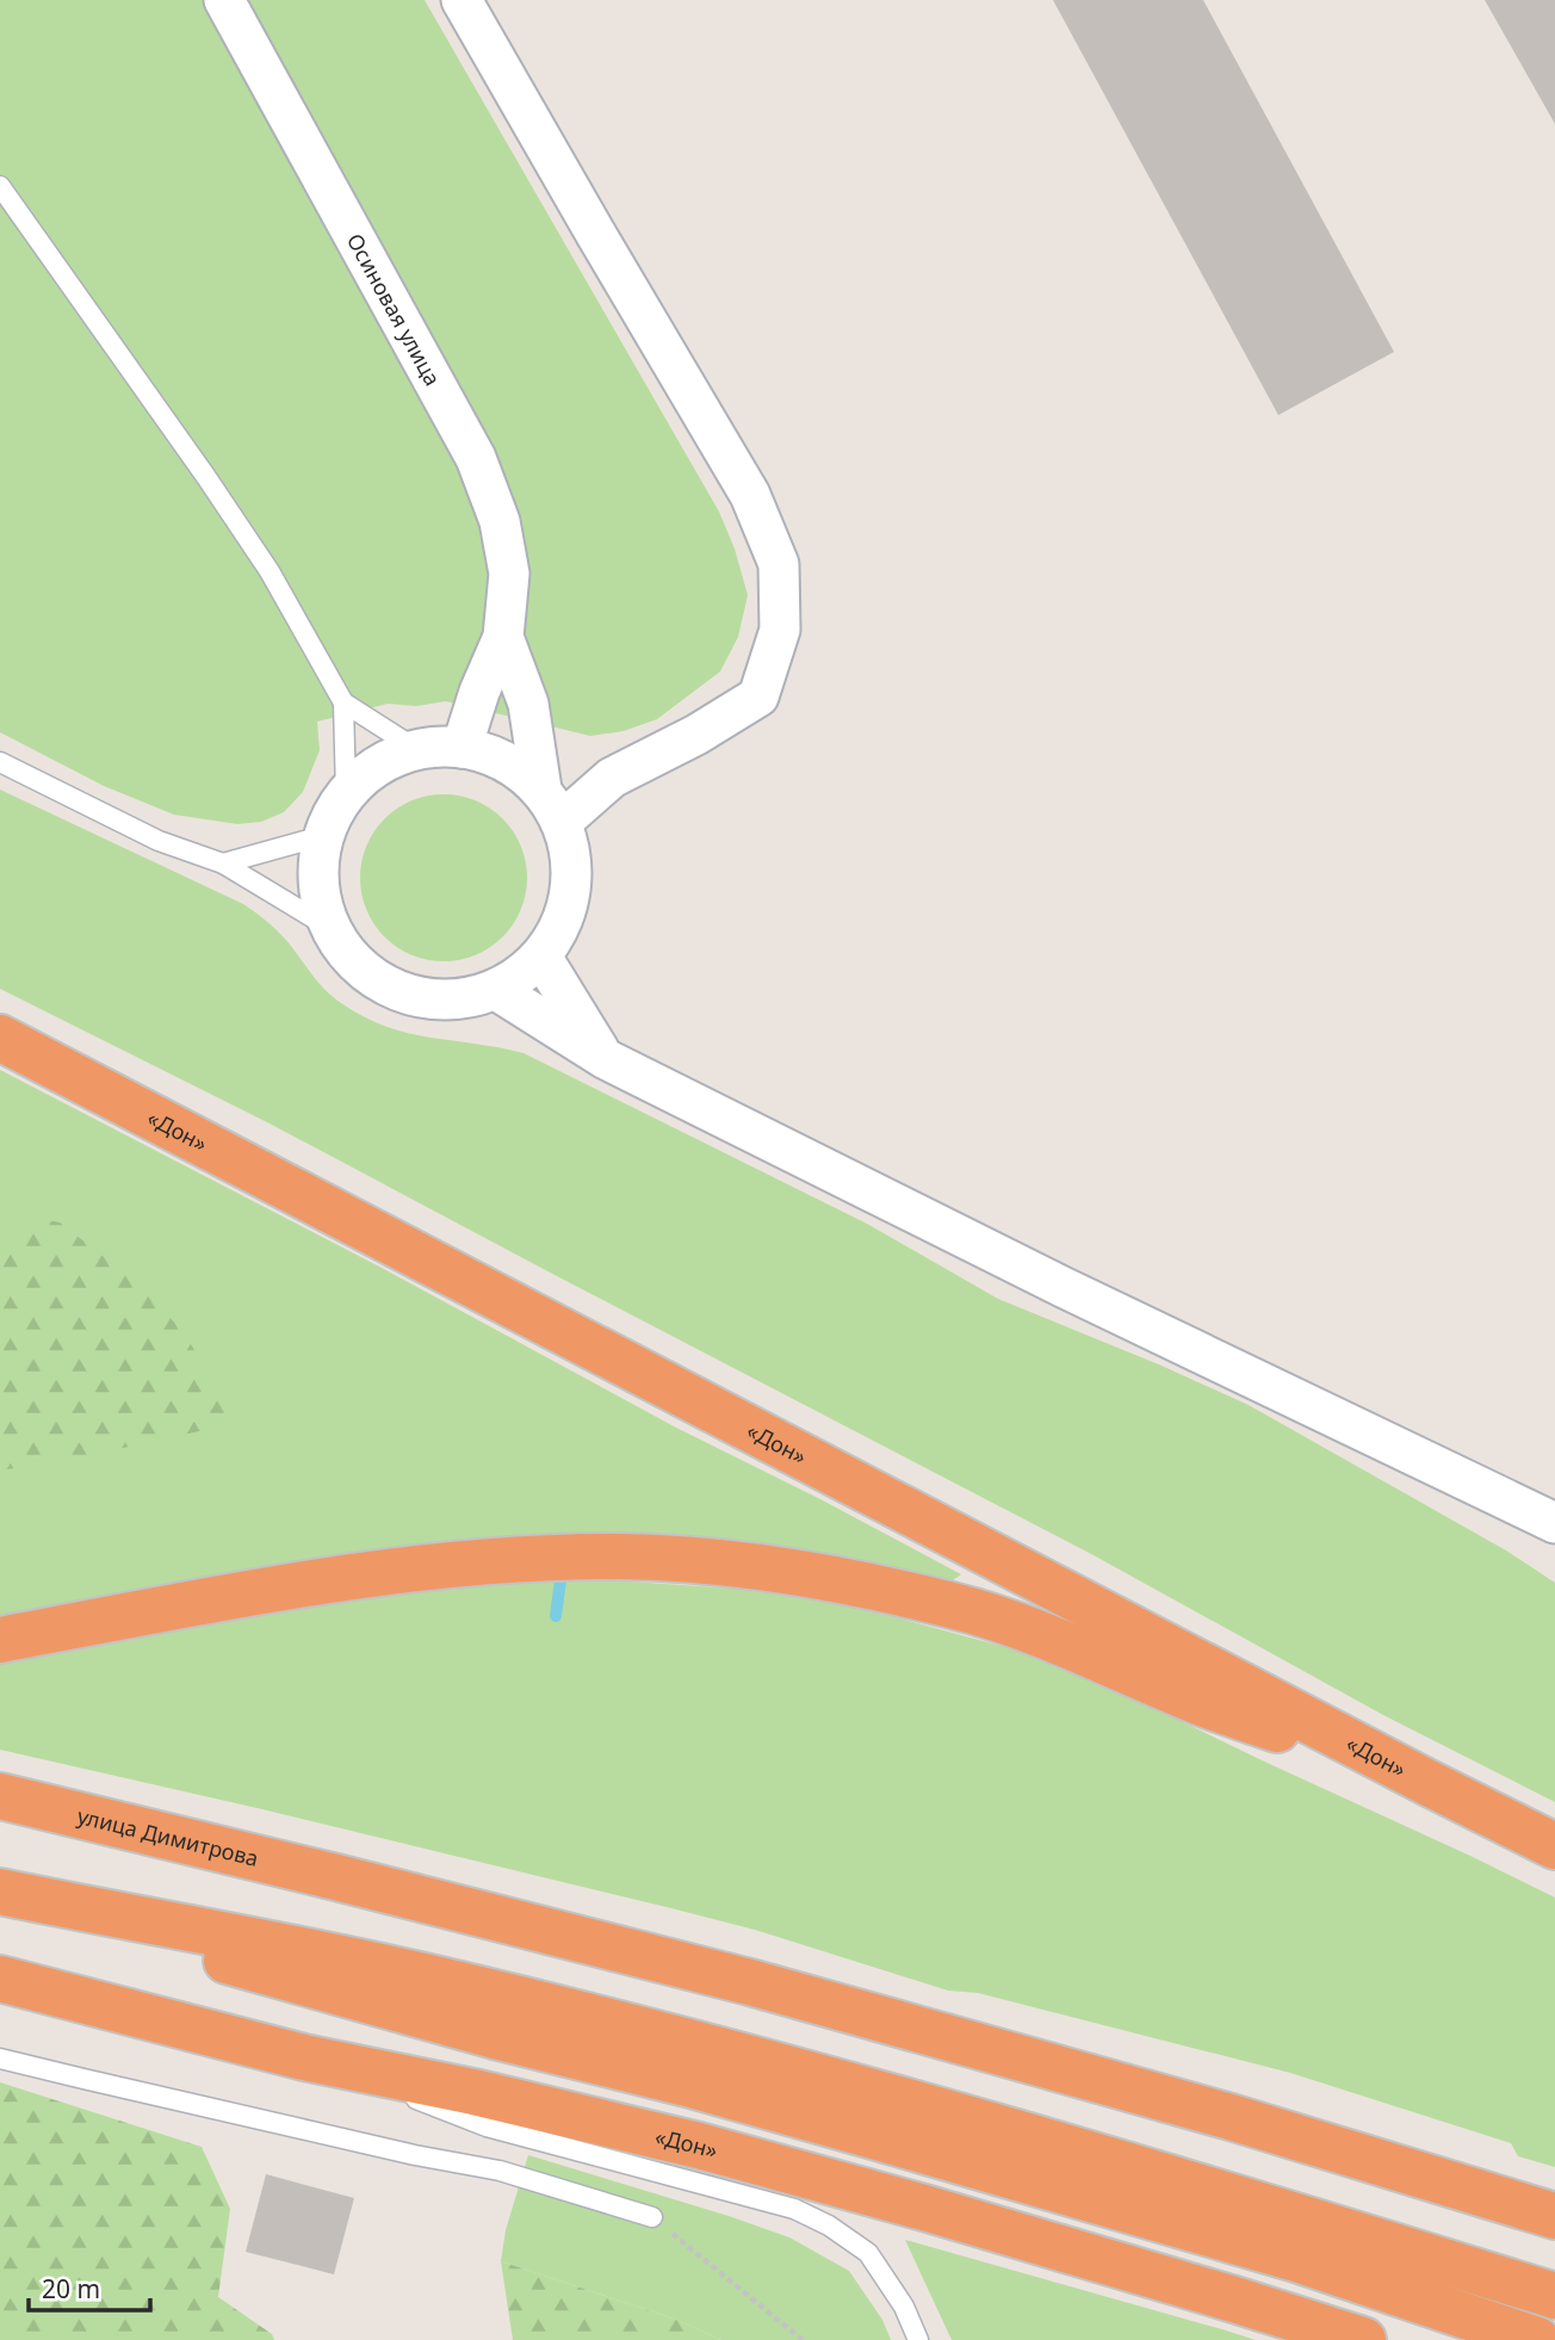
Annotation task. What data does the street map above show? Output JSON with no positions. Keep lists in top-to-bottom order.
{
  "streets": {
    "highway": ["«Дон»", "улица Димитрова"],
    "street": ["Осиновая улица"]
  },
  "scale_bar": "20 m"
}
